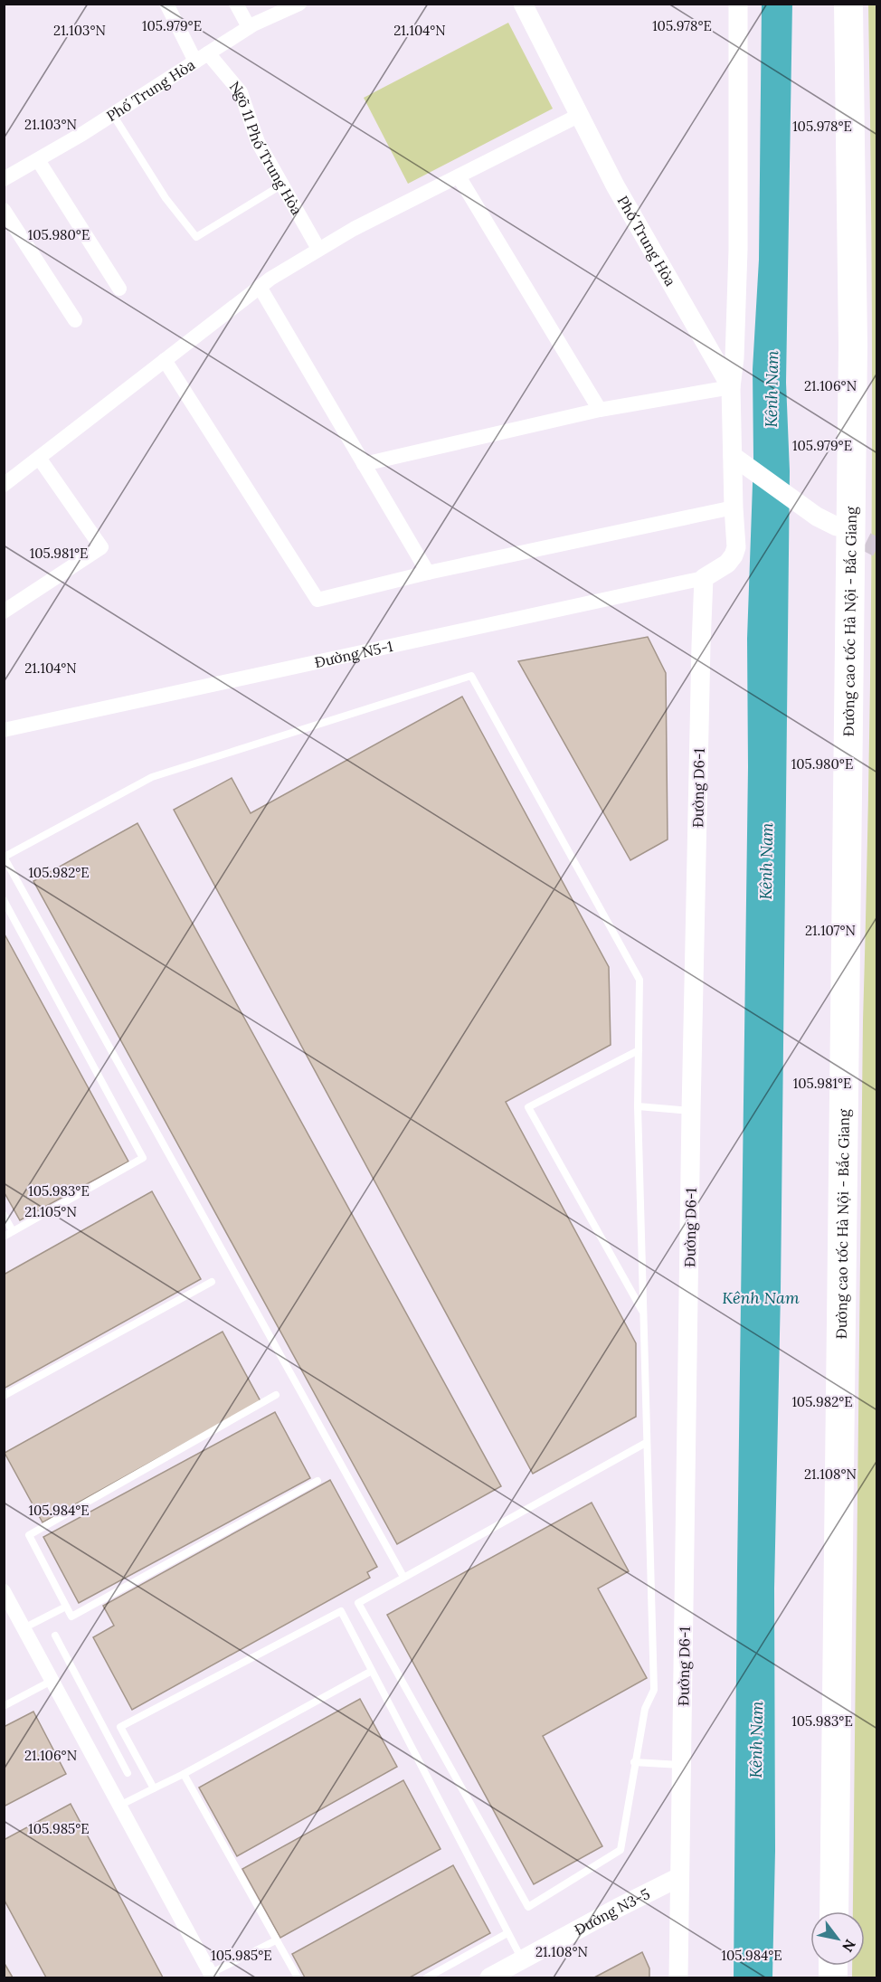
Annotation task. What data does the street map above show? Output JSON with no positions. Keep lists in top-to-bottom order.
{
  "streets": {
    "highway": ["Đường cao tốc Hà Nội - Bắc Giang"],
    "street": [
      "Phố Trung Hòa",
      "Ngõ 11 Phố Trung Hòa",
      "Đường N5-1",
      "Đường D6-1",
      "Đường N3-5"
    ]
  },
  "crossings": [
    ["Phố Trung Hòa", "Ngõ 11 Phố Trung Hòa"],
    ["Phố Trung Hòa", "Đường N5-1"],
    ["Phố Trung Hòa", "Đường D6-1"],
    ["Đường N5-1", "Đường D6-1"],
    ["Đường D6-1", "Đường N3-5"]
  ],
  "water": ["Kênh Nam"],
  "north": "bottom right",
  "coordinates": [
    "105.979°E",
    "105.978°E",
    "21.103°N",
    "21.104°N",
    "105.980°E",
    "21.106°N",
    "105.981°E",
    "105.982°E",
    "21.107°N",
    "105.983°E",
    "21.105°N",
    "21.108°N",
    "105.984°E",
    "105.985°E"
  ]
}
